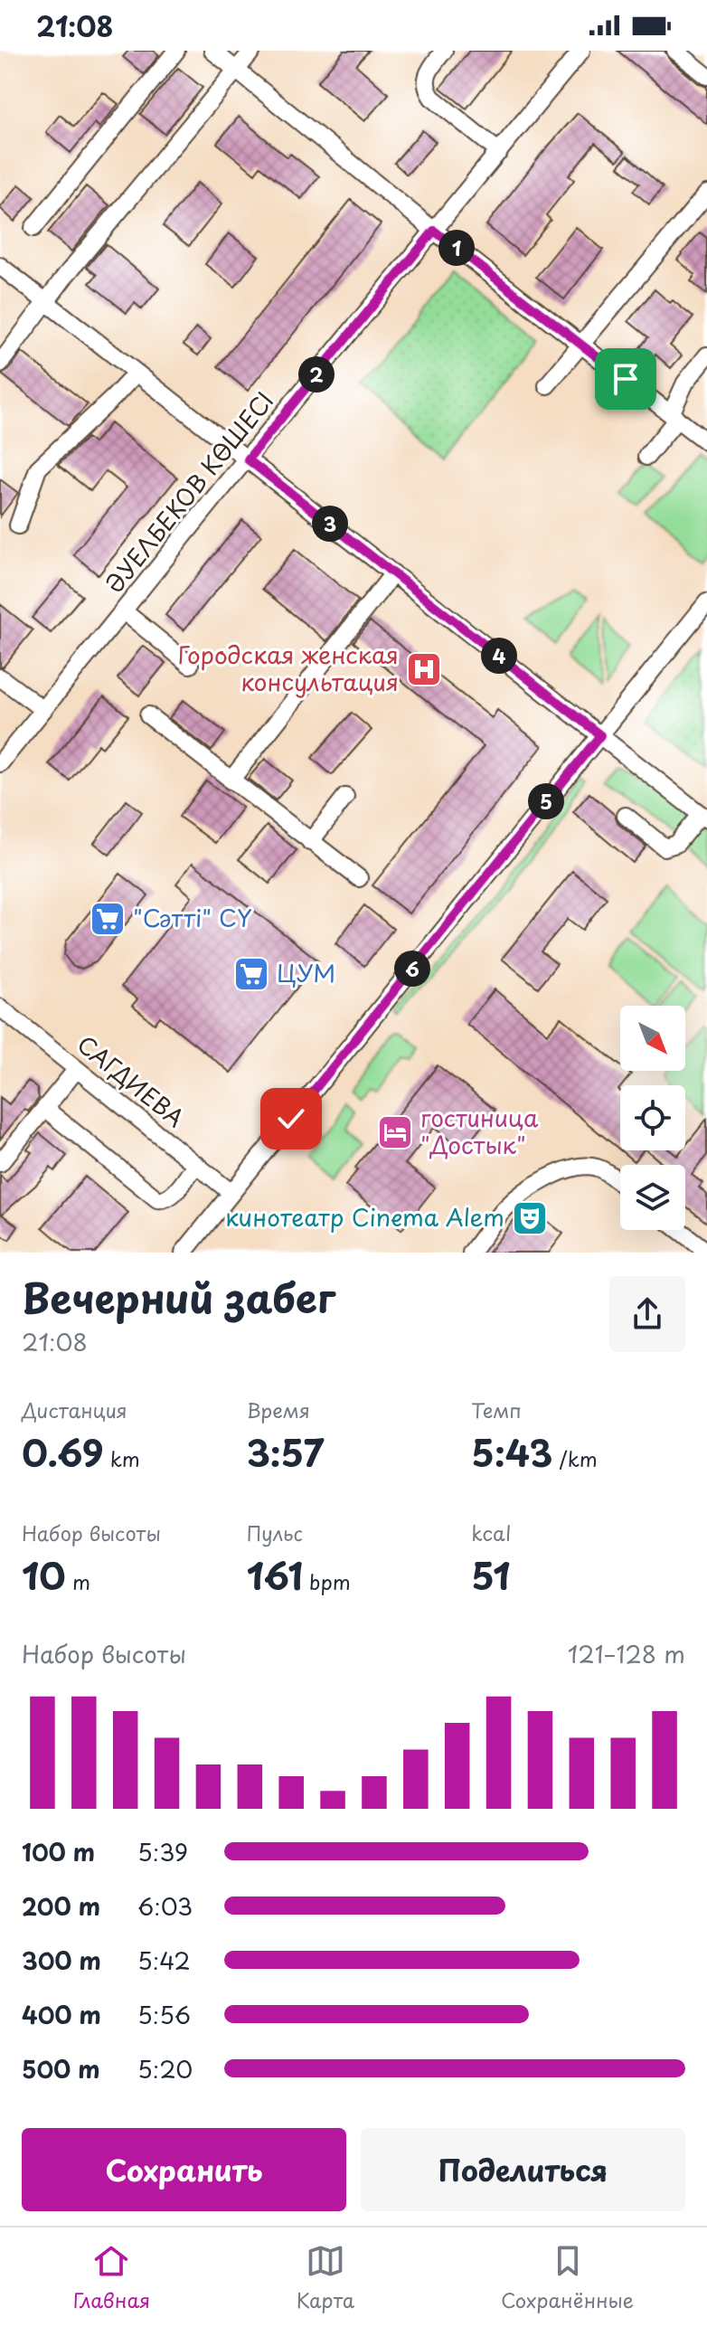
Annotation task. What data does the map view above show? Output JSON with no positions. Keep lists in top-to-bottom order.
{
  "streets": {
    "street": ["ӘУЕЛБЕКОВ КӨШЕСІ", "САГДИЕВА"]
  },
  "places": {
    "hospital": ["Городская женская консультация"],
    "supermarket": ["\"Сәтті\" СY", "ЦУМ"],
    "hotel": ["гостиница \"Достык\""],
    "theatre": ["кинотеатр Cinema Alem"]
  },
  "north": "bottom right",
  "page": {
    "status": "21:08",
    "pins": [
      "1",
      "2",
      "3",
      "4",
      "5",
      "6"
    ],
    "heading": ["Вечерний забег", "21:08"],
    "stats": [
      ["Дистанция", "0.69 km"],
      ["Время", "3:57"],
      ["Темп", "5:43 /km"],
      ["Набор высоты", "10 m"],
      ["Пульс", "161 bpm"],
      ["kcal", "51"]
    ],
    "chart": ["Набор высоты", "121–128 m"],
    "list": [
      {
        "name": "100 m",
        "note": "5:39"
      },
      {
        "name": "200 m",
        "note": "6:03"
      },
      {
        "name": "300 m",
        "note": "5:42"
      },
      {
        "name": "400 m",
        "note": "5:56"
      },
      {
        "name": "500 m",
        "note": "5:20"
      }
    ],
    "buttons": ["Сохранить", "Поделиться"],
    "tabs": ["Главная", "Карта", "Сохранённые"]
  }
}
